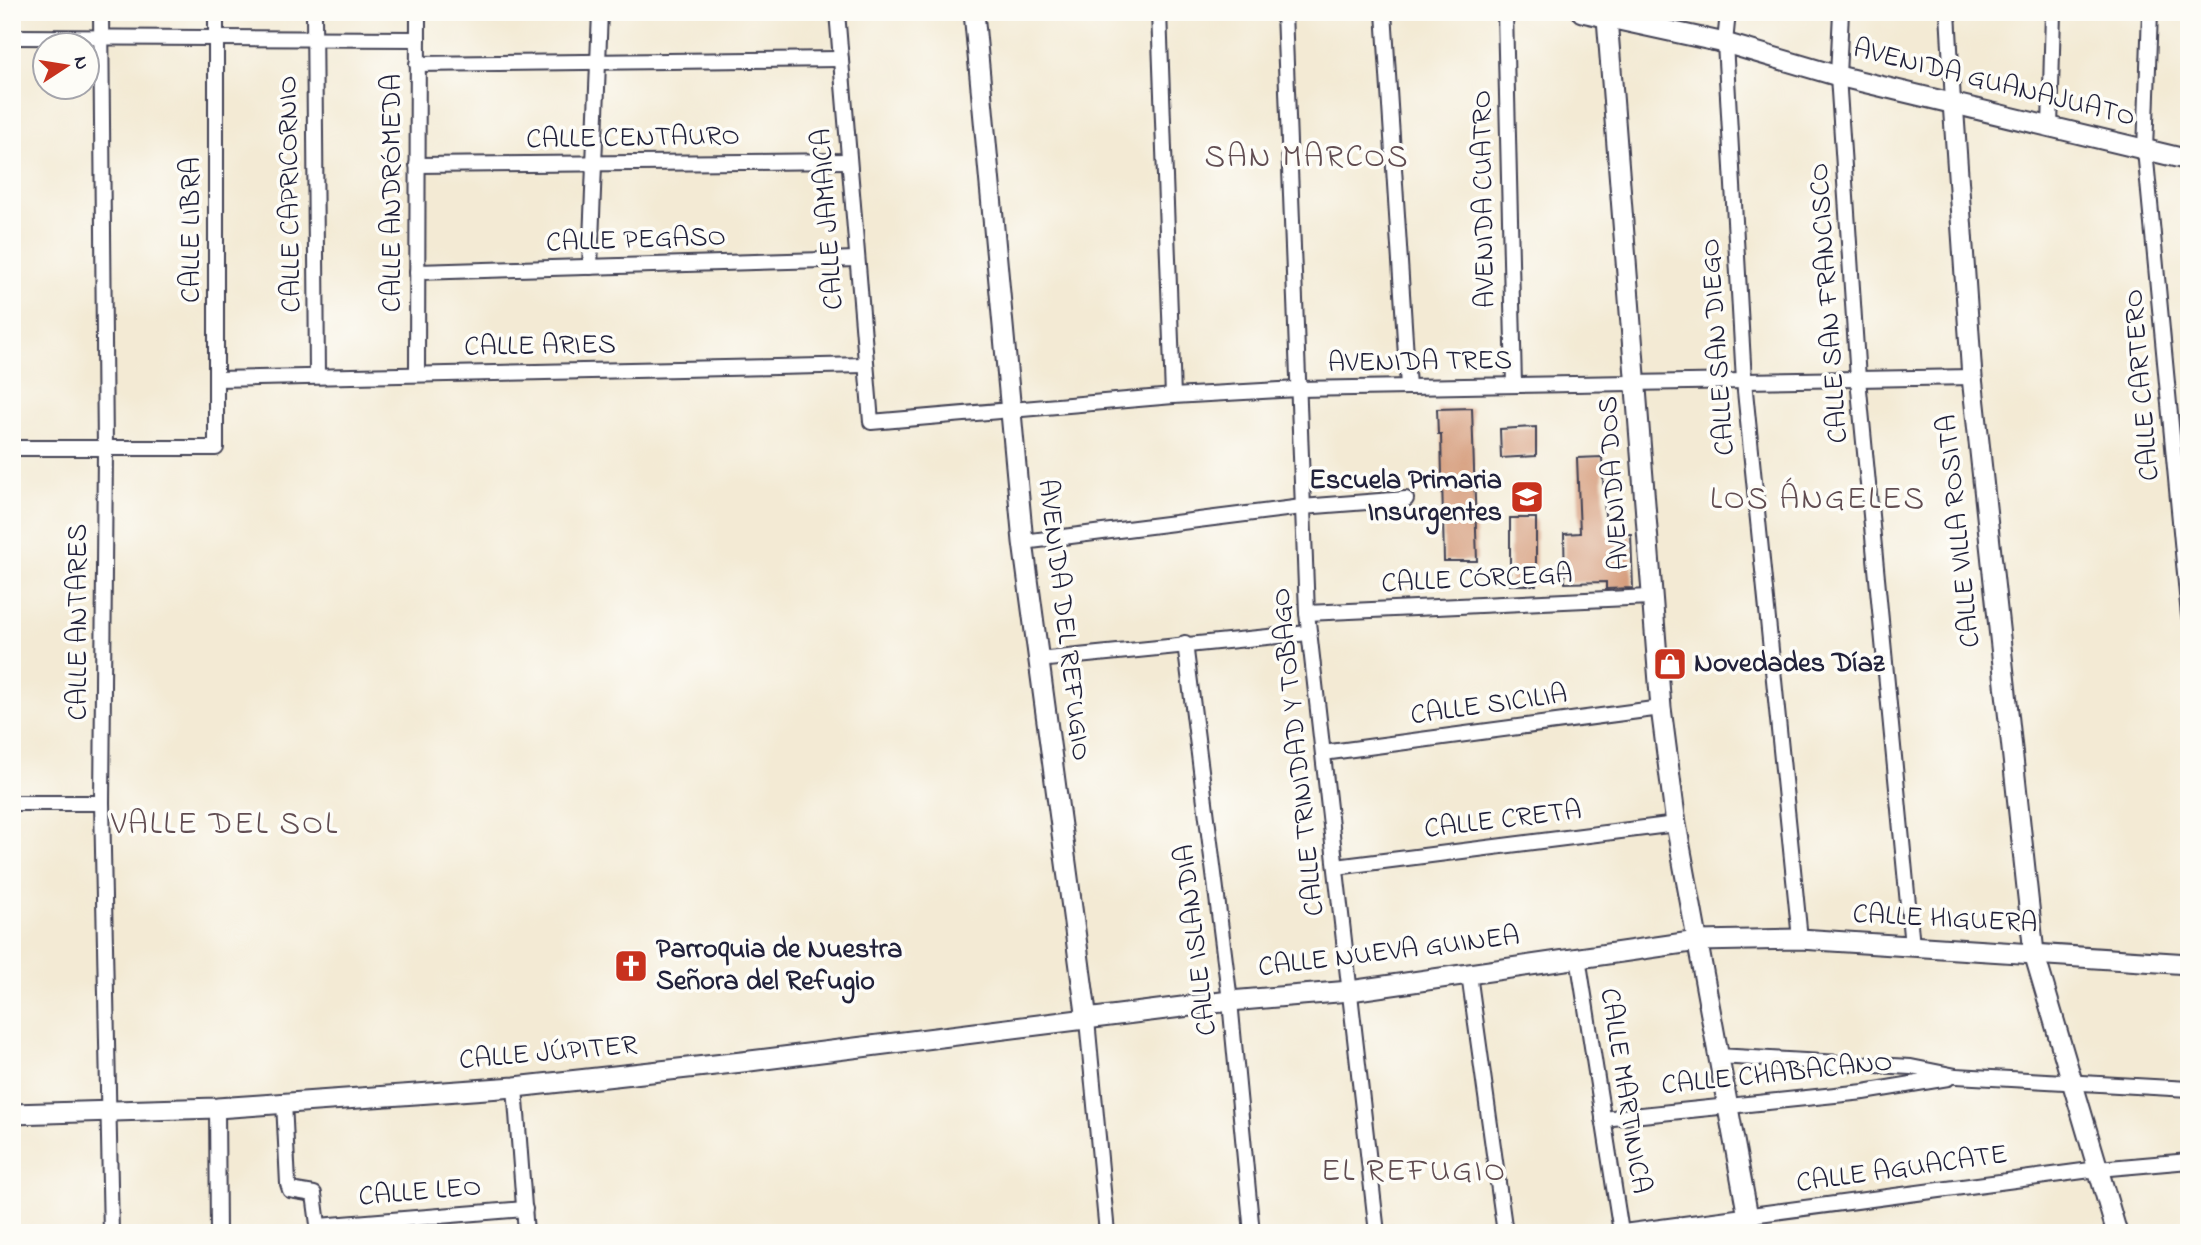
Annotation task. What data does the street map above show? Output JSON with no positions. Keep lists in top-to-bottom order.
{
  "streets": {
    "street": [
      "AVENIDA GUANAJUATO",
      "CALLE CENTAURO",
      "CALLE ANDRÓMEDA",
      "CALLE CAPRICORNIO",
      "AVENIDA CUATRO",
      "CALLE JAMAICA",
      "CALLE LIBRA",
      "CALLE PEGASO",
      "CALLE SAN FRANCISCO",
      "CALLE ARIES",
      "CALLE SAN DIEGO",
      "AVENIDA TRES",
      "CALLE CARTERO",
      "AVENIDA DOS",
      "CALLE VILLA ROSITA",
      "CALLE CÓRCEGA",
      "AVENIDA DEL REFUGIO",
      "CALLE ANTARES",
      "CALLE SICILIA",
      "CALLE TRINIDAD Y TOBAGO",
      "CALLE CRETA",
      "CALLE HIGUERA",
      "CALLE ISLANDIA",
      "CALLE NUEVA GUINEA",
      "CALLE JÚPITER",
      "CALLE CHABACANO",
      "CALLE MARTINICA",
      "CALLE AGUACATE",
      "CALLE LEO"
    ]
  },
  "crossings": [
    ["AVENIDA GUANAJUATO", "CALLE SAN FRANCISCO"],
    ["AVENIDA GUANAJUATO", "CALLE SAN DIEGO"],
    ["AVENIDA GUANAJUATO", "CALLE CARTERO"],
    ["AVENIDA GUANAJUATO", "AVENIDA DOS"],
    ["AVENIDA GUANAJUATO", "CALLE VILLA ROSITA"],
    ["CALLE CENTAURO", "CALLE ANDRÓMEDA"],
    ["CALLE CENTAURO", "CALLE JAMAICA"],
    ["CALLE ANDRÓMEDA", "CALLE PEGASO"],
    ["CALLE ANDRÓMEDA", "CALLE ARIES"],
    ["CALLE CAPRICORNIO", "CALLE ARIES"],
    ["AVENIDA CUATRO", "AVENIDA TRES"],
    ["CALLE JAMAICA", "CALLE PEGASO"],
    ["CALLE JAMAICA", "CALLE ARIES"],
    ["CALLE JAMAICA", "AVENIDA TRES"],
    ["CALLE LIBRA", "CALLE ARIES"],
    ["CALLE LIBRA", "CALLE ANTARES"],
    ["CALLE SAN FRANCISCO", "AVENIDA TRES"],
    ["CALLE SAN FRANCISCO", "CALLE HIGUERA"],
    ["CALLE SAN DIEGO", "AVENIDA TRES"],
    ["CALLE SAN DIEGO", "CALLE HIGUERA"],
    ["AVENIDA TRES", "AVENIDA DOS"],
    ["AVENIDA TRES", "CALLE VILLA ROSITA"],
    ["AVENIDA TRES", "AVENIDA DEL REFUGIO"],
    ["AVENIDA TRES", "CALLE TRINIDAD Y TOBAGO"],
    ["AVENIDA DOS", "CALLE CÓRCEGA"],
    ["AVENIDA DOS", "CALLE SICILIA"],
    ["AVENIDA DOS", "CALLE CRETA"],
    ["AVENIDA DOS", "CALLE HIGUERA"],
    ["AVENIDA DOS", "CALLE NUEVA GUINEA"],
    ["AVENIDA DOS", "CALLE CHABACANO"],
    ["AVENIDA DOS", "CALLE AGUACATE"],
    ["CALLE VILLA ROSITA", "CALLE HIGUERA"],
    ["CALLE VILLA ROSITA", "CALLE CHABACANO"],
    ["CALLE VILLA ROSITA", "CALLE AGUACATE"],
    ["CALLE CÓRCEGA", "CALLE TRINIDAD Y TOBAGO"],
    ["AVENIDA DEL REFUGIO", "CALLE NUEVA GUINEA"],
    ["AVENIDA DEL REFUGIO", "CALLE JÚPITER"],
    ["CALLE ANTARES", "CALLE JÚPITER"],
    ["CALLE SICILIA", "CALLE TRINIDAD Y TOBAGO"],
    ["CALLE TRINIDAD Y TOBAGO", "CALLE CRETA"],
    ["CALLE TRINIDAD Y TOBAGO", "CALLE NUEVA GUINEA"],
    ["CALLE HIGUERA", "CALLE NUEVA GUINEA"],
    ["CALLE ISLANDIA", "CALLE NUEVA GUINEA"],
    ["CALLE NUEVA GUINEA", "CALLE JÚPITER"],
    ["CALLE NUEVA GUINEA", "CALLE MARTINICA"],
    ["CALLE CHABACANO", "CALLE MARTINICA"],
    ["CALLE MARTINICA", "CALLE AGUACATE"]
  ],
  "districts": [
    "SAN MARCOS",
    "LOS ÁNGELES",
    "VALLE DEL SOL",
    "EL REFUGIO"
  ],
  "places": {
    "school or university": ["Escuela Primaria Insurgentes"],
    "shop": ["Novedades Díaz"],
    "church": ["Parroquia de Nuestra Señora del Refugio"]
  },
  "north": "right"
}
